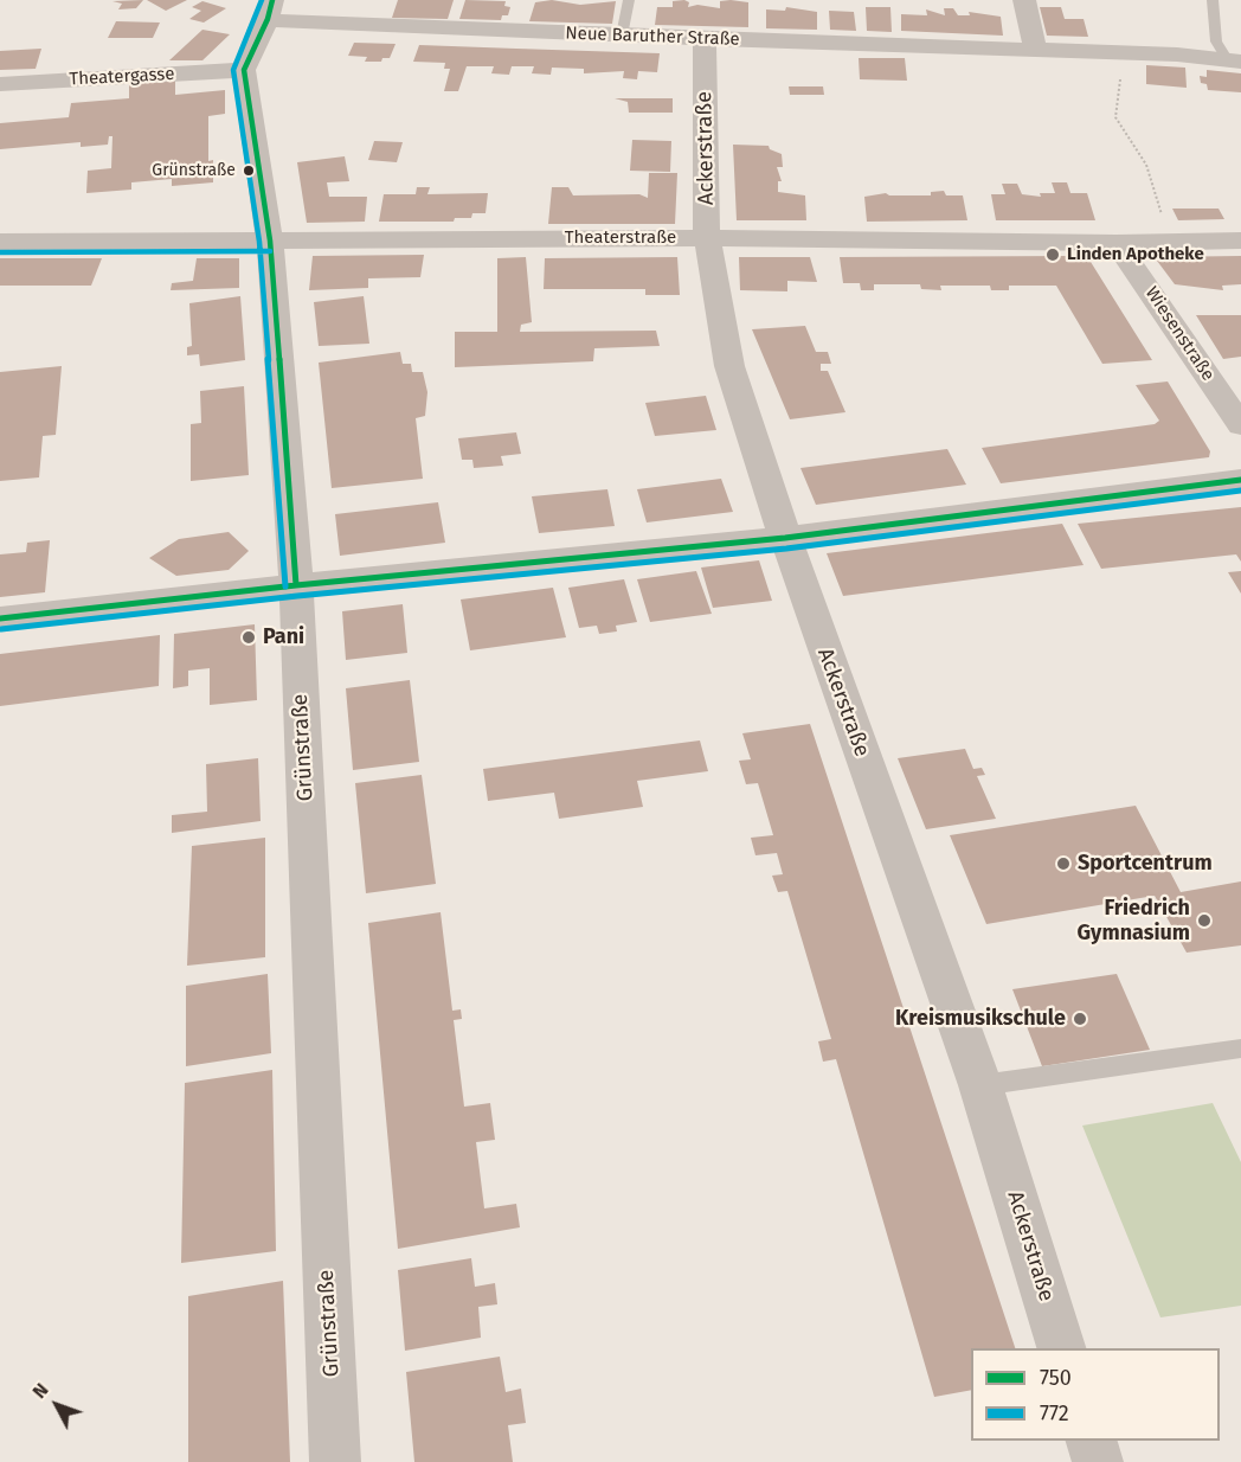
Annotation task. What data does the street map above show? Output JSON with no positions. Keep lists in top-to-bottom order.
{
  "streets": {
    "street": [
      "Neue Baruther Straße",
      "Theatergasse",
      "Ackerstraße",
      "Theaterstraße",
      "Wiesenstraße",
      "Grünstraße"
    ]
  },
  "crossings": [
    ["Neue Baruther Straße", "Ackerstraße"],
    ["Theatergasse", "Grünstraße"],
    ["Ackerstraße", "Theaterstraße"],
    ["Theaterstraße", "Wiesenstraße"],
    ["Theaterstraße", "Grünstraße"]
  ],
  "places": [
    "Grünstraße",
    "Linden Apotheke",
    "Pani",
    "Sportcentrum",
    "Friedrich Gymnasium",
    "Kreismusikschule"
  ],
  "lines": ["transit line 750", "transit line 772"],
  "legend": ["750", "772"],
  "north": "top left"
}
